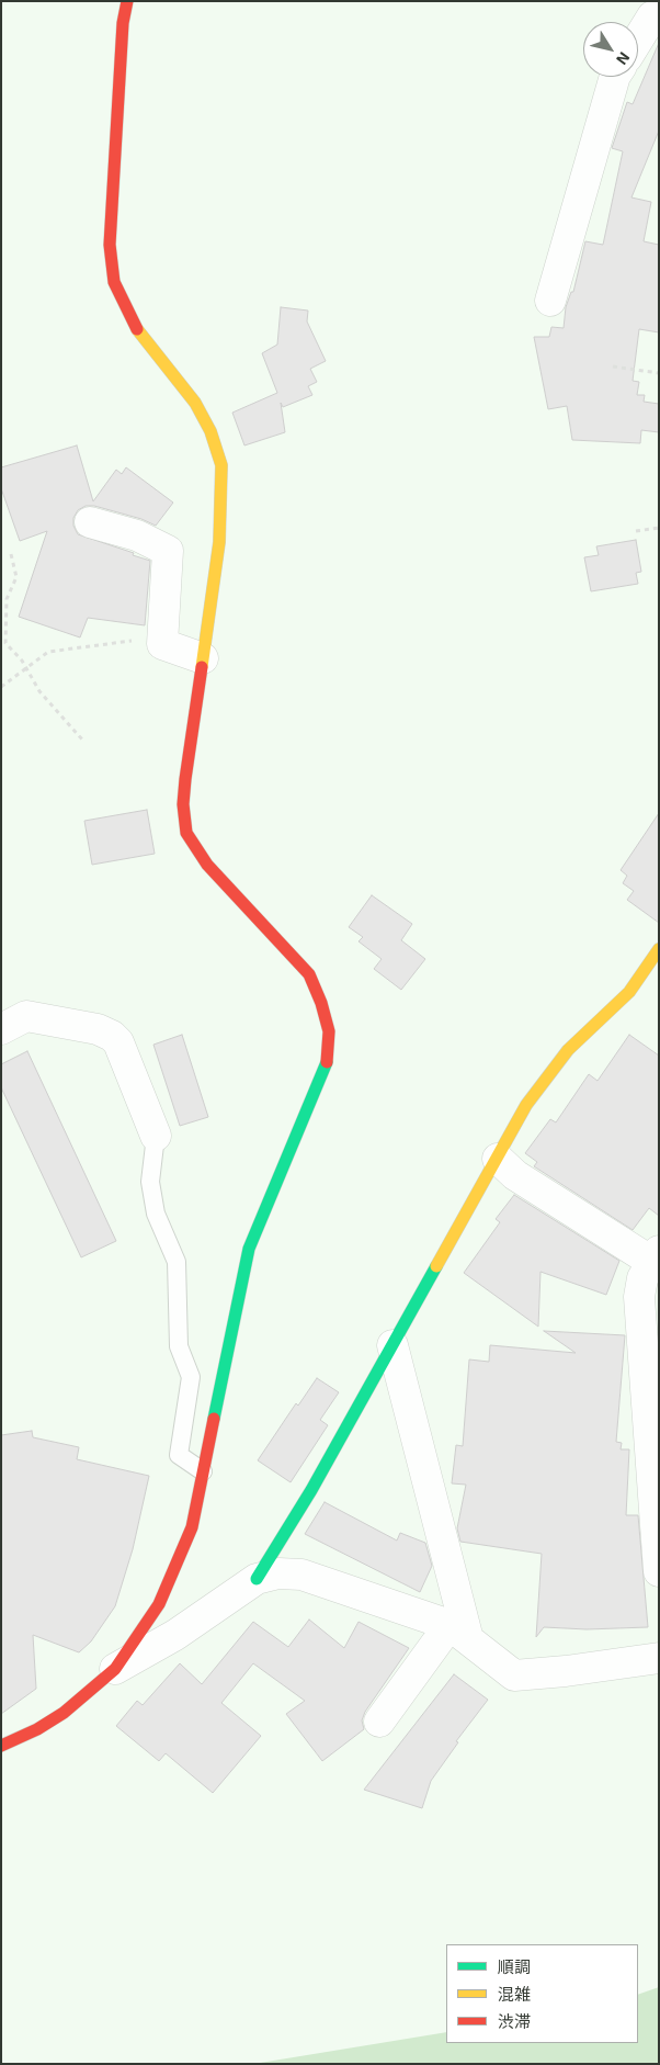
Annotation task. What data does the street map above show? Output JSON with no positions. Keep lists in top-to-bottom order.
{
  "legend": ["順調", "混雑", "渋滞"],
  "north": "bottom right"
}
